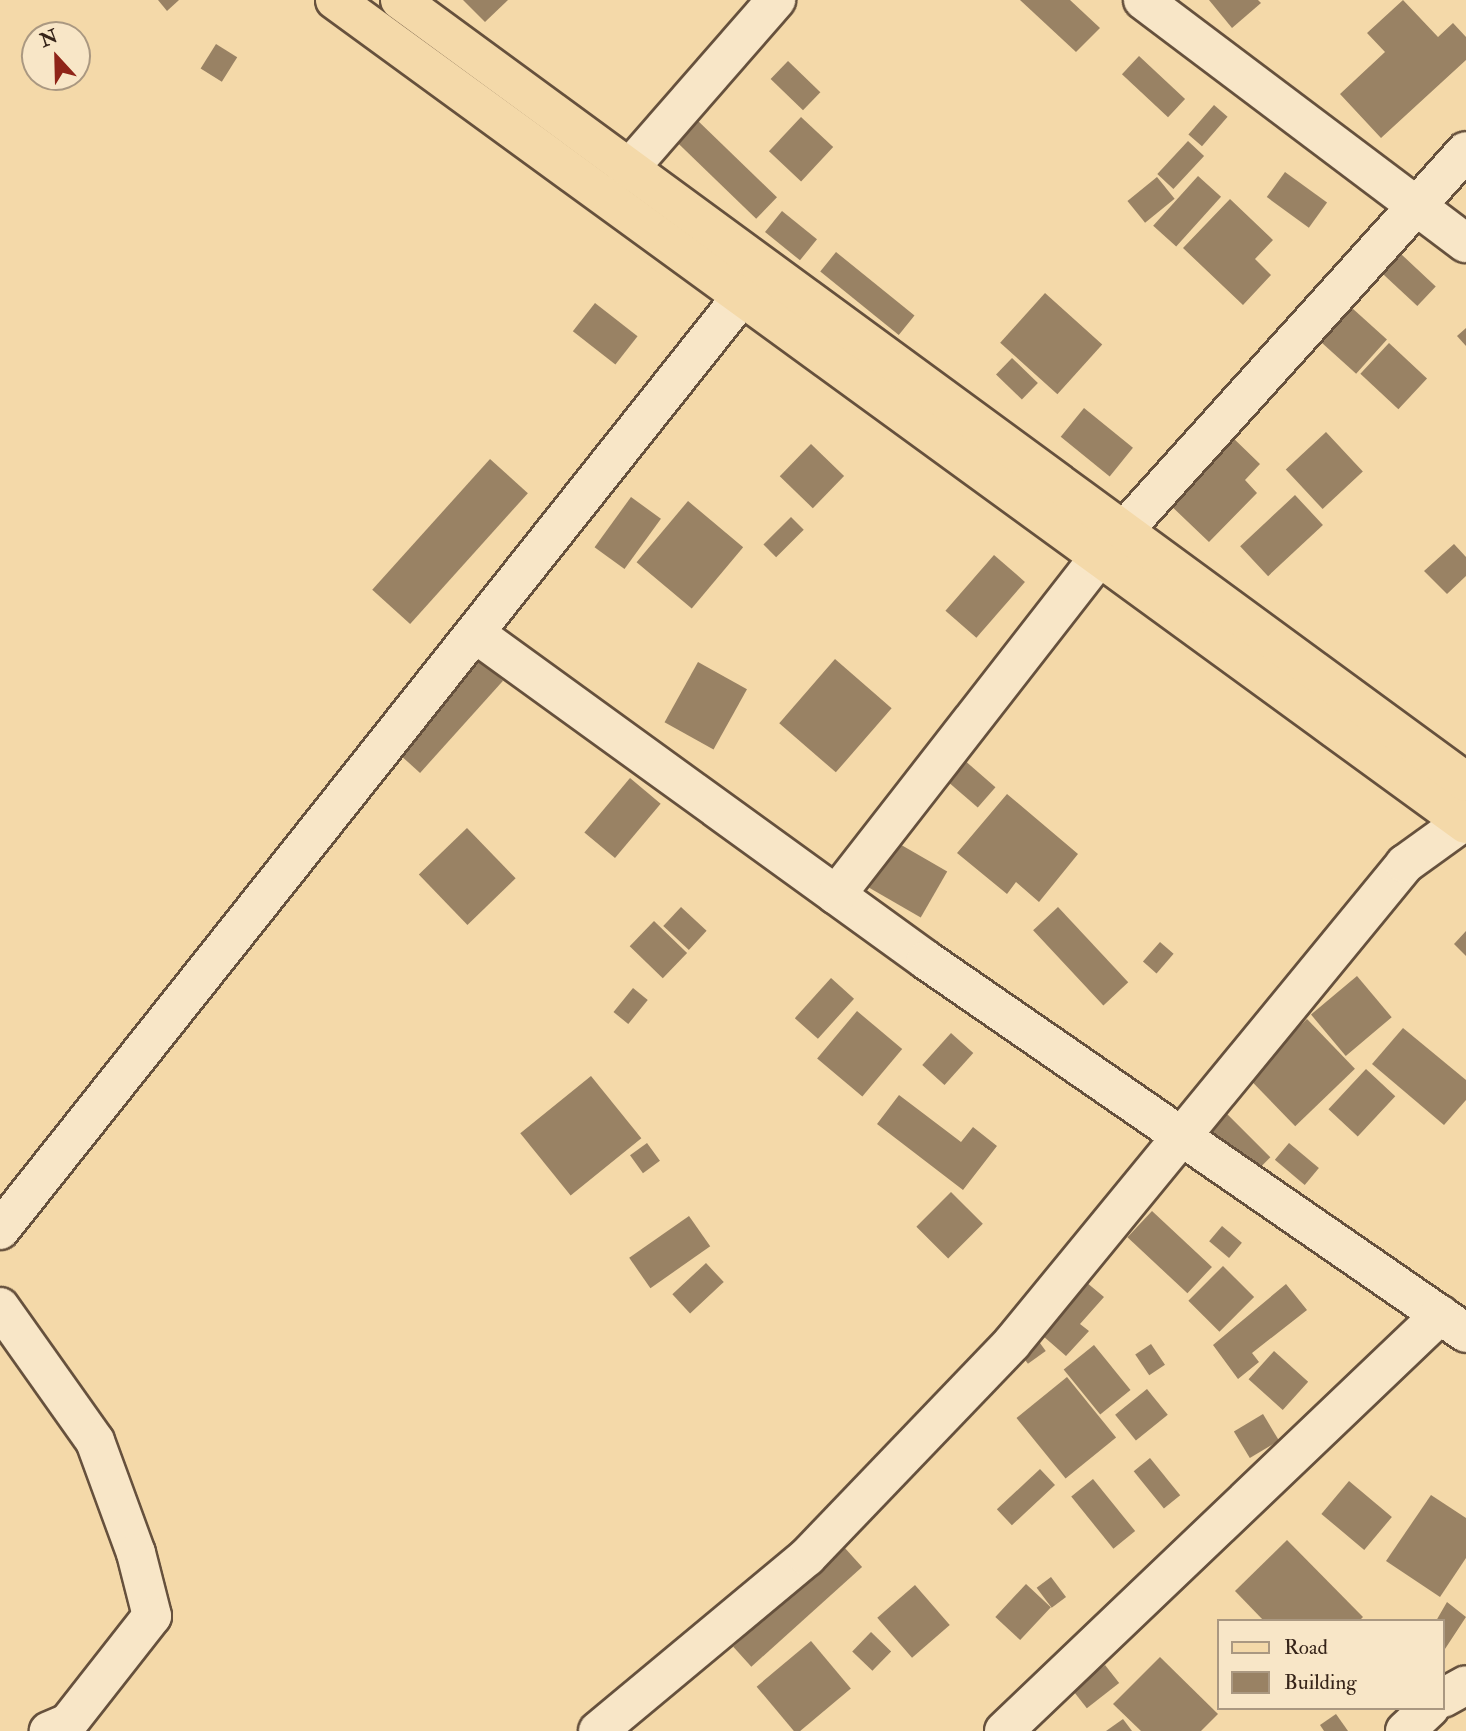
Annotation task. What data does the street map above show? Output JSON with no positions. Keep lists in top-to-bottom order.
{
  "legend": ["Road", "Building"],
  "north": "top"
}
